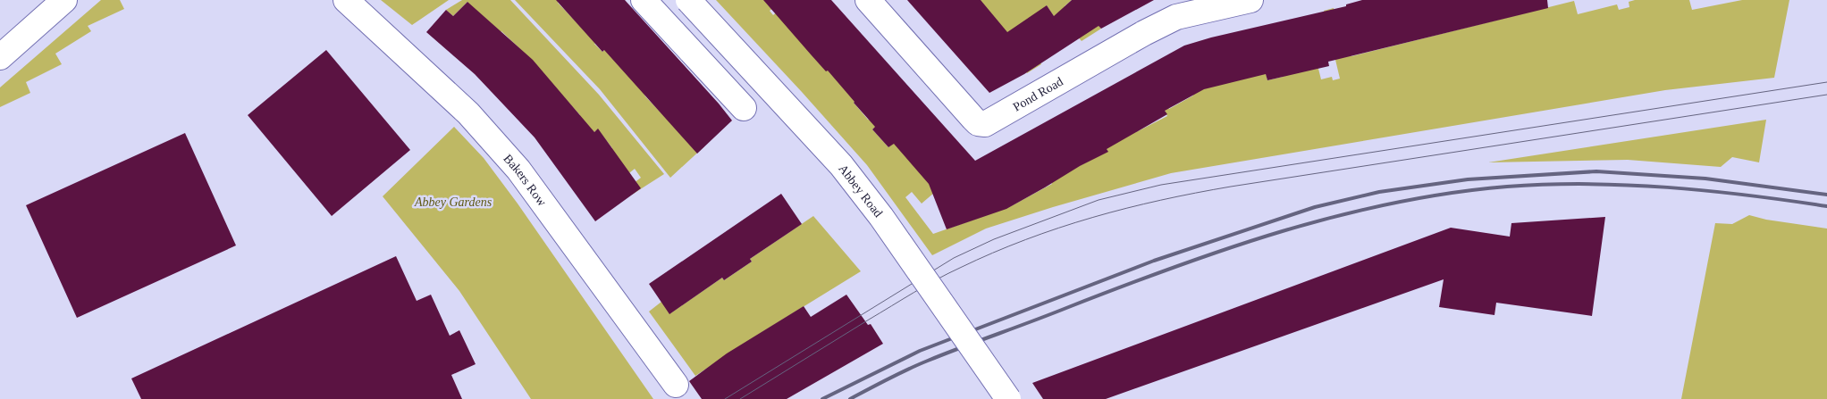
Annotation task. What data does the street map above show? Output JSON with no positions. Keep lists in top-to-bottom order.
{
  "streets": {
    "street": ["Pond Road", "Bakers Row", "Abbey Road"]
  },
  "parks": ["Abbey Gardens"]
}
